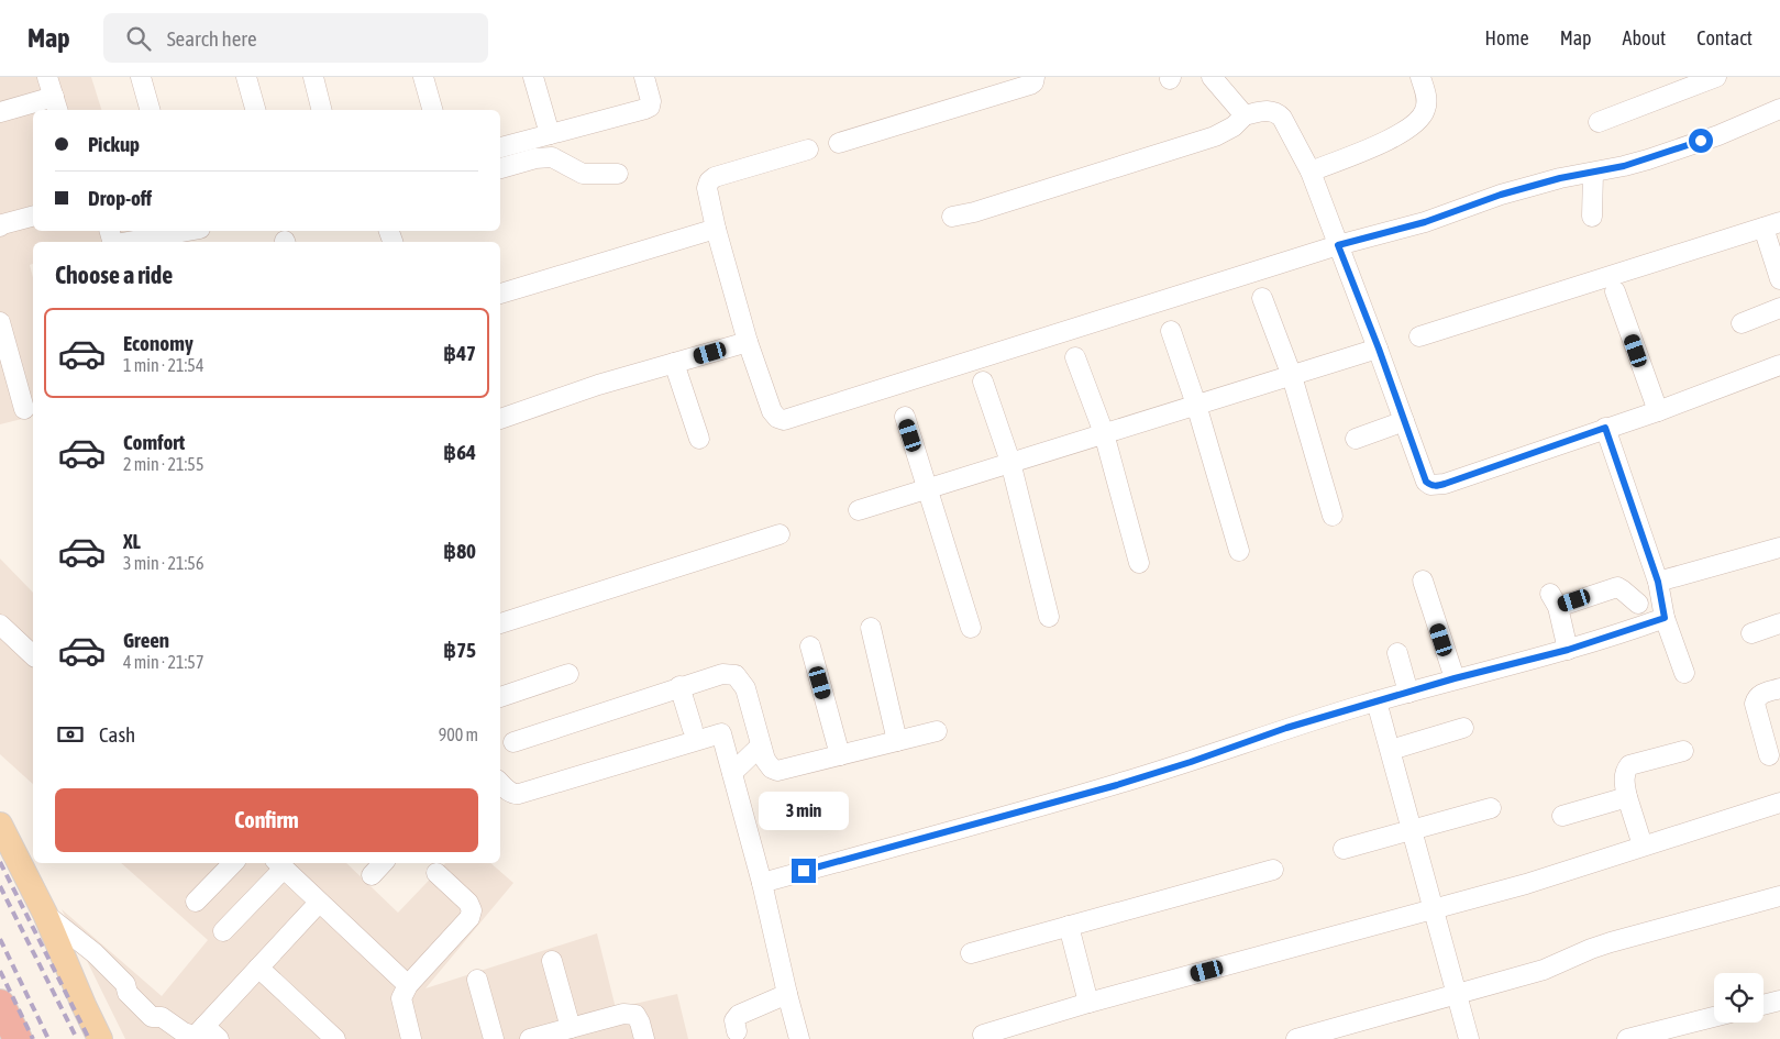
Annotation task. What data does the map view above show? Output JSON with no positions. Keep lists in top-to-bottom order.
{
  "page": {
    "header": "Map",
    "search": "Search here",
    "nav": [
      "Home",
      "Map",
      "About",
      "Contact"
    ],
    "banner": ["Pickup", "Drop-off"],
    "heading": "Choose a ride",
    "list": [
      {
        "name": "Economy",
        "note": "1 min · 21:54",
        "value": "฿47"
      },
      {
        "name": "Comfort",
        "note": "2 min · 21:55",
        "value": "฿64"
      },
      {
        "name": "XL",
        "note": "3 min · 21:56",
        "value": "฿80"
      },
      {
        "name": "Green",
        "note": "4 min · 21:57",
        "value": "฿75"
      }
    ],
    "pay": ["Cash", "900 m"],
    "buttons": "Confirm",
    "bubble": "3 min"
  }
}
